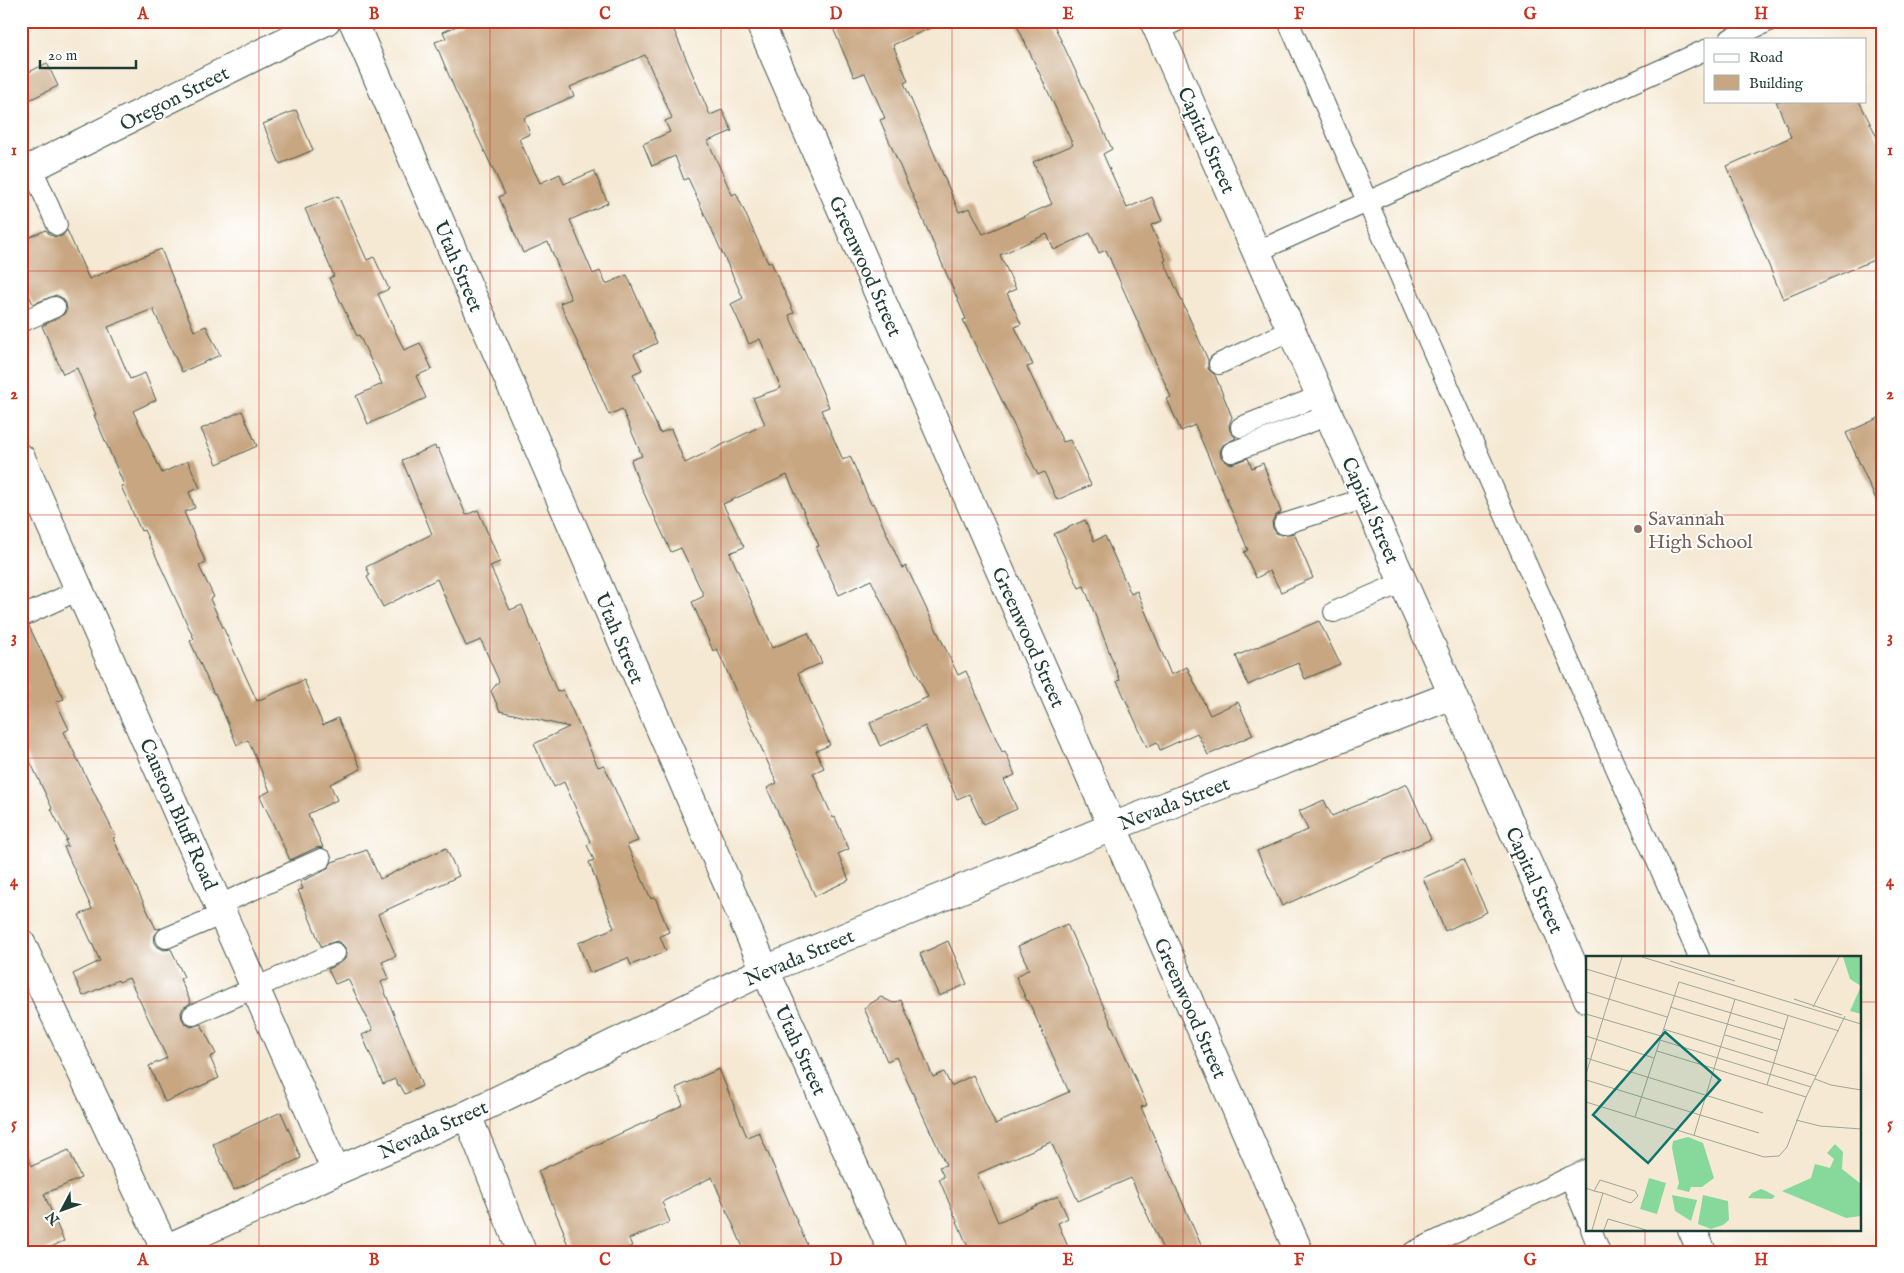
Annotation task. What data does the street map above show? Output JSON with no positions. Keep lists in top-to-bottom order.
{
  "streets": {
    "street": [
      "Oregon Street",
      "Capital Street",
      "Utah Street",
      "Greenwood Street",
      "Nevada Street",
      "Causton Bluff Road"
    ]
  },
  "crossings": [
    ["Capital Street", "Nevada Street"],
    ["Utah Street", "Nevada Street"],
    ["Greenwood Street", "Nevada Street"],
    ["Nevada Street", "Causton Bluff Road"]
  ],
  "places": ["Savannah High School"],
  "legend": ["Road", "Building"],
  "scale_bar": "20 m",
  "north": "bottom left",
  "grid": {
    "columns": [
      "A",
      "B",
      "C",
      "D",
      "E",
      "F",
      "G",
      "H"
    ],
    "rows": [
      "1",
      "2",
      "3",
      "4",
      "5"
    ]
  }
}
